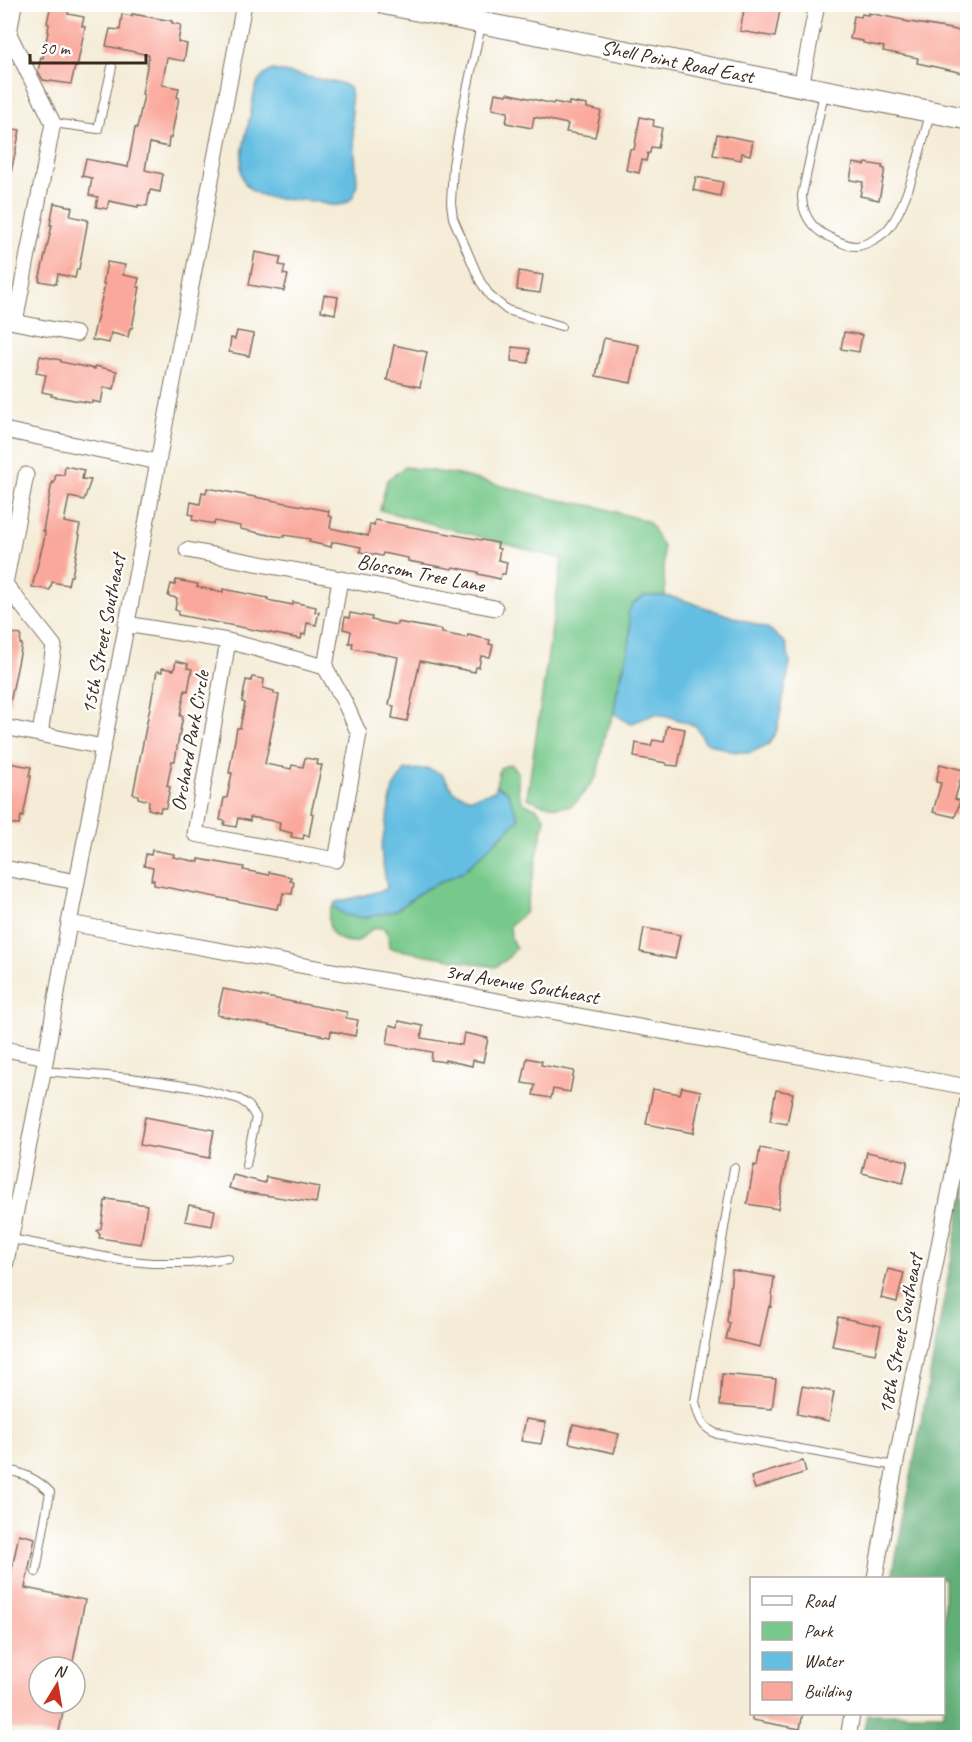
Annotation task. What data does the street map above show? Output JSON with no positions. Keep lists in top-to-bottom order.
{
  "streets": {
    "street": [
      "Shell Point Road East",
      "Blossom Tree Lane",
      "15th Street Southeast",
      "Orchard Park Circle",
      "3rd Avenue Southeast",
      "18th Street Southeast"
    ]
  },
  "crossings": [
    ["Blossom Tree Lane", "Orchard Park Circle"],
    ["15th Street Southeast", "3rd Avenue Southeast"]
  ],
  "legend": [
    "Road",
    "Park",
    "Water",
    "Building"
  ],
  "scale_bar": "50 m",
  "north": "top"
}
